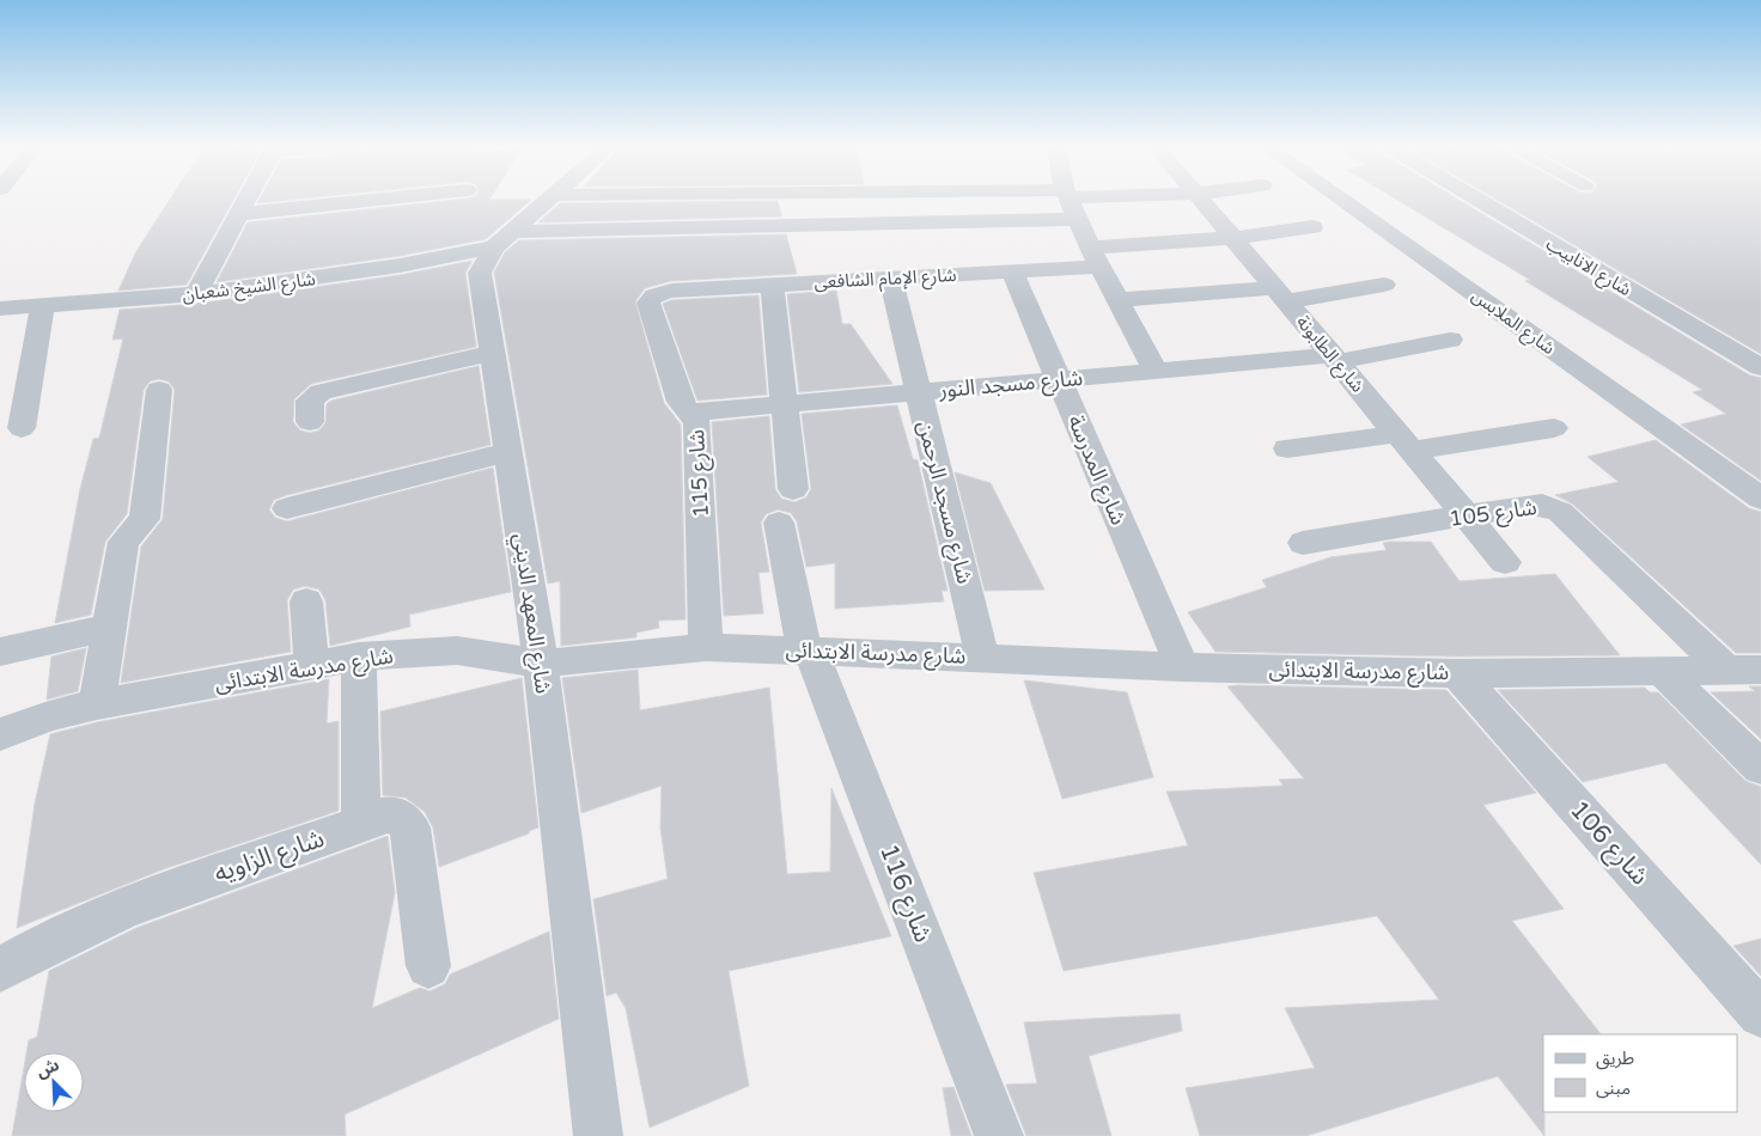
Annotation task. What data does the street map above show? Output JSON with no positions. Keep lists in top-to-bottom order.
{
  "streets": {
    "street": [
      "شارع الانابيب",
      "شارع الإمام الشافعى",
      "شارع الشيخ شعبان",
      "شارع الملابس",
      "شارع الطابونة",
      "شارع مسجد النور",
      "شارع المدرسة",
      "شارع 115",
      "شارع مسجد الرحمن",
      "شارع 105",
      "شارع المعهد الديني",
      "شارع مدرسة الابتدائى",
      "شارع 106",
      "شارع الزاويه",
      "شارع 116"
    ]
  },
  "crossings": [
    ["شارع الإمام الشافعى", "شارع الطابونة"],
    ["شارع الإمام الشافعى", "شارع المدرسة"],
    ["شارع الإمام الشافعى", "شارع 115"],
    ["شارع الإمام الشافعى", "شارع مسجد الرحمن"],
    ["شارع الشيخ شعبان", "شارع المعهد الديني"],
    ["شارع الطابونة", "شارع مسجد النور"],
    ["شارع الطابونة", "شارع 105"],
    ["شارع مسجد النور", "شارع المدرسة"],
    ["شارع مسجد النور", "شارع 115"],
    ["شارع مسجد النور", "شارع مسجد الرحمن"],
    ["شارع المدرسة", "شارع مدرسة الابتدائى"],
    ["شارع 115", "شارع مدرسة الابتدائى"],
    ["شارع مسجد الرحمن", "شارع مدرسة الابتدائى"],
    ["شارع 105", "شارع مدرسة الابتدائى"],
    ["شارع المعهد الديني", "شارع مدرسة الابتدائى"],
    ["شارع مدرسة الابتدائى", "شارع 106"],
    ["شارع مدرسة الابتدائى", "شارع 116"]
  ],
  "legend": ["طريق", "مبنى"],
  "north": "top left"
}
